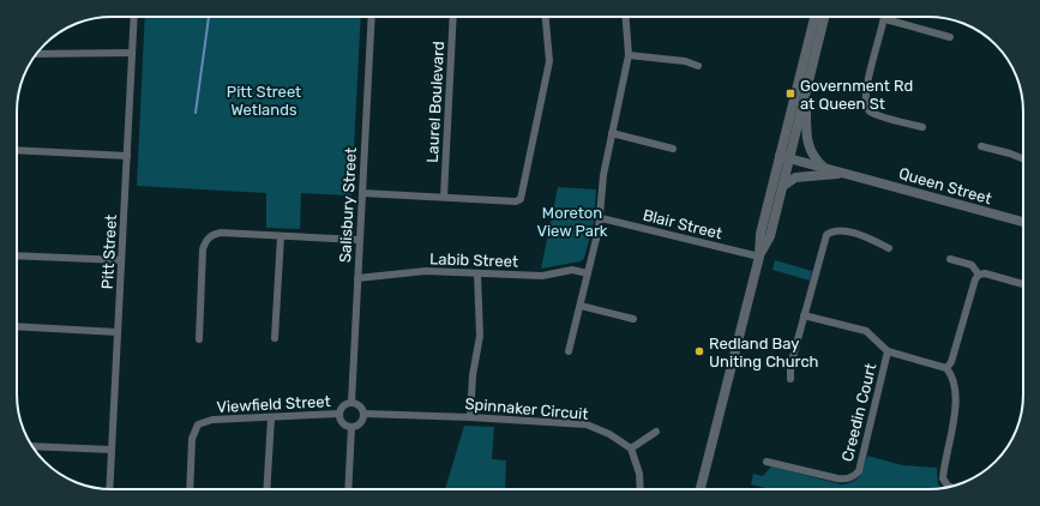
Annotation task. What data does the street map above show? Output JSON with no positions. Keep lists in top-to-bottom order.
{
  "streets": {
    "street": [
      "Laurel Boulevard",
      "Queen Street",
      "Salisbury Street",
      "Blair Street",
      "Pitt Street",
      "Labib Street",
      "Viewfield Street",
      "Spinnaker Circuit",
      "Creedin Court"
    ]
  },
  "crossings": [
    ["Salisbury Street", "Labib Street"],
    ["Salisbury Street", "Viewfield Street"],
    ["Salisbury Street", "Spinnaker Circuit"],
    ["Viewfield Street", "Spinnaker Circuit"]
  ],
  "parks": ["Pitt Street Wetlands", "Moreton View Park"],
  "places": {
    "transit": ["Government Rd at Queen St"],
    "other": ["Redland Bay Uniting Church"]
  }
}
